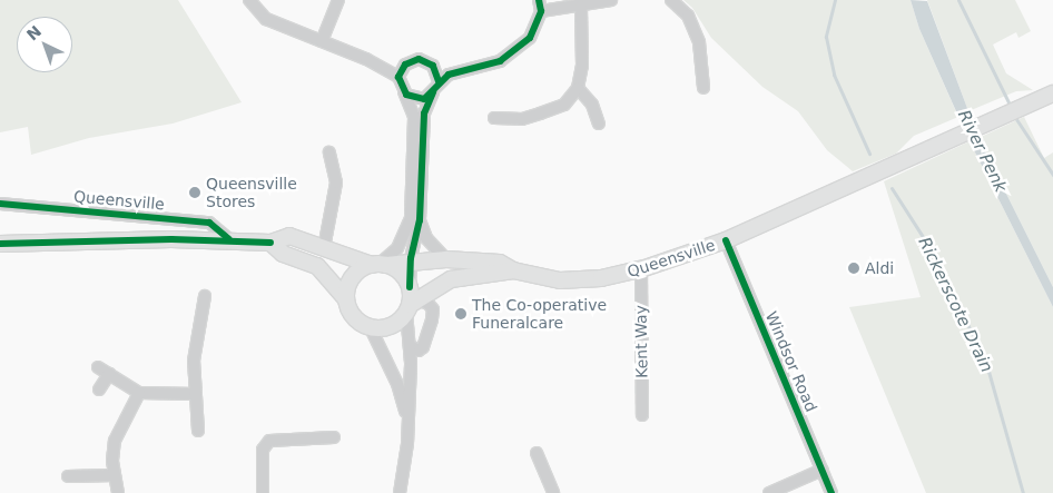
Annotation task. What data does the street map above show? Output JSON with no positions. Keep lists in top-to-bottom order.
{
  "streets": {
    "highway": ["Queensville"],
    "street": ["Kent Way", "Windsor Road"]
  },
  "crossings": [
    ["Queensville", "Kent Way"],
    ["Queensville", "Windsor Road"]
  ],
  "water": ["River Penk", "Rickerscote Drain"],
  "places": ["Queensville Stores", "Aldi", "The Co-operative Funeralcare"],
  "north": "top left"
}
